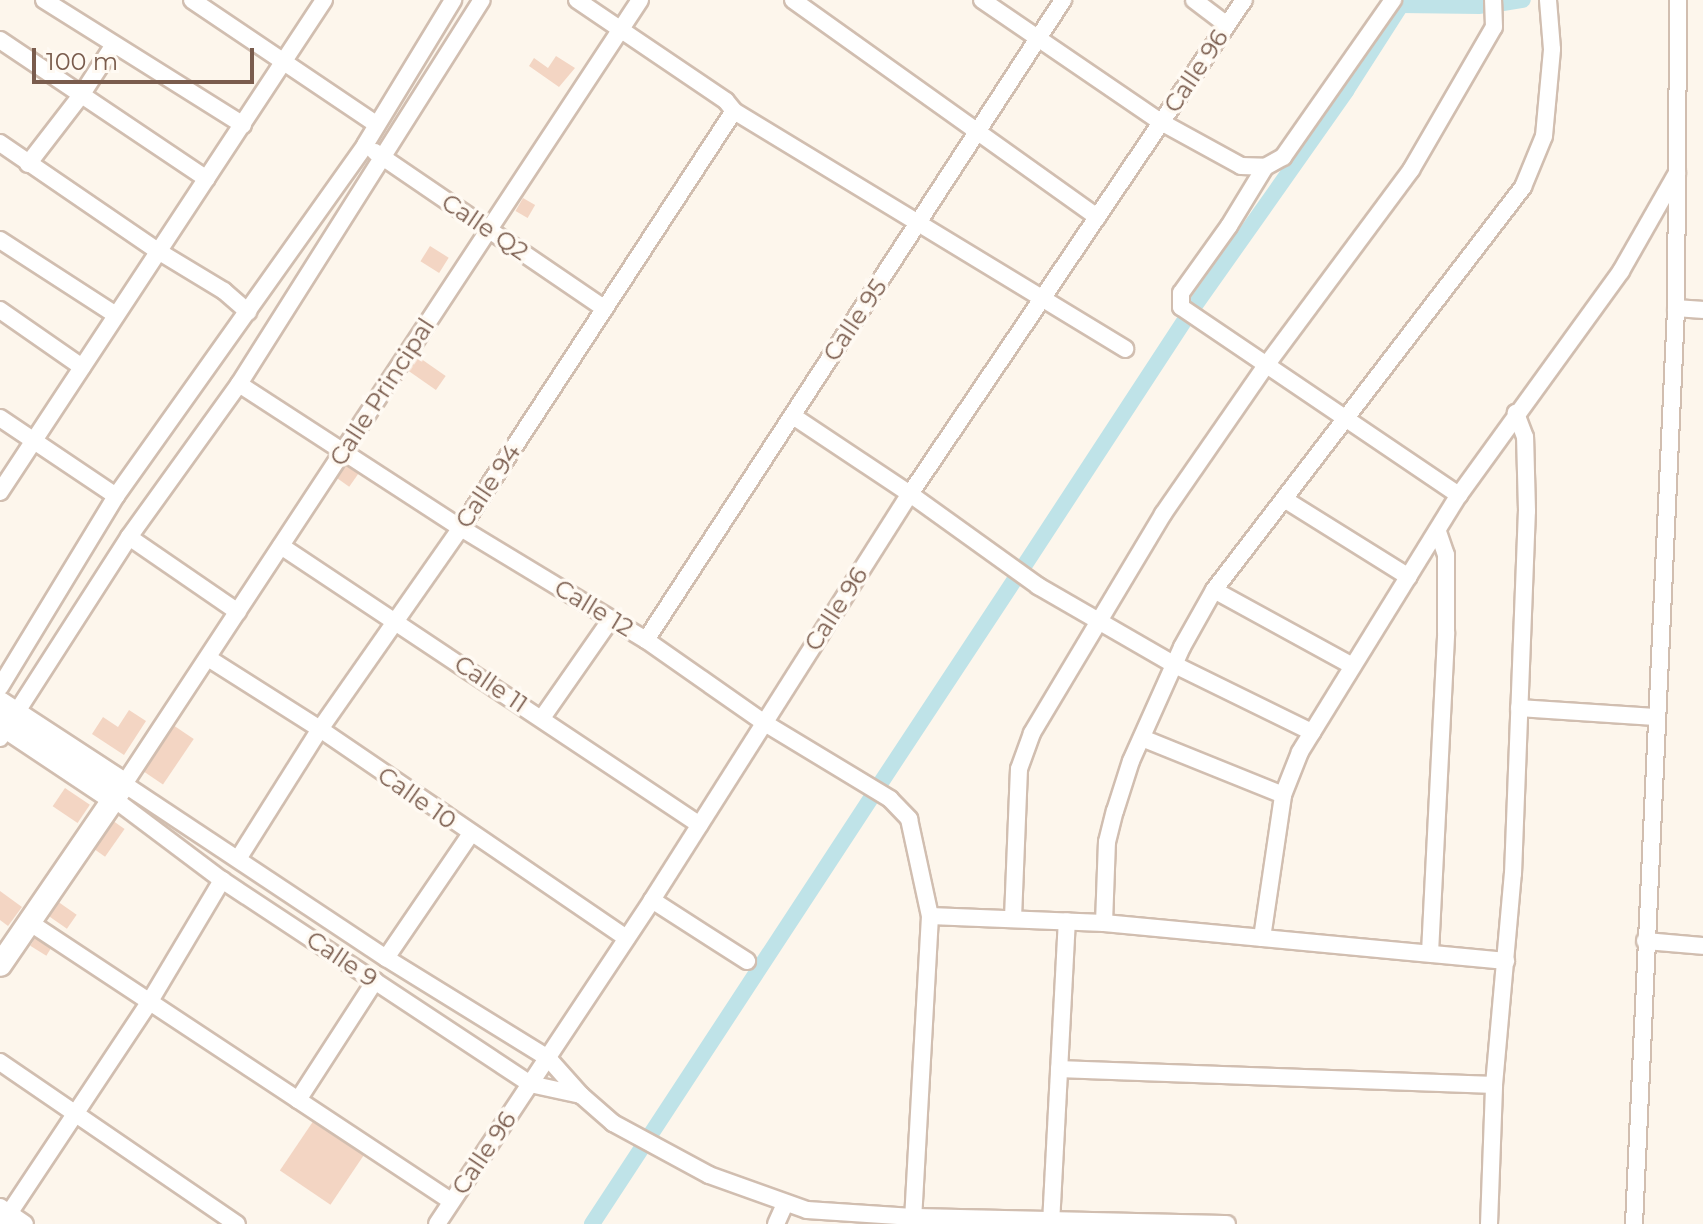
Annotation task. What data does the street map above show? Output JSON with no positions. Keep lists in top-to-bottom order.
{
  "streets": {
    "street": [
      "Calle 96",
      "Calle Q2",
      "Calle 95",
      "Calle Principal",
      "Calle 94",
      "Calle 12",
      "Calle 11",
      "Calle 10",
      "Calle 9"
    ]
  },
  "crossings": [
    ["Calle 96", "Calle 12"],
    ["Calle 96", "Calle 11"],
    ["Calle 96", "Calle 10"],
    ["Calle 96", "Calle 9"],
    ["Calle Q2", "Calle Principal"],
    ["Calle Q2", "Calle 94"],
    ["Calle 95", "Calle 12"],
    ["Calle Principal", "Calle 12"],
    ["Calle Principal", "Calle 11"],
    ["Calle Principal", "Calle 10"],
    ["Calle Principal", "Calle 9"],
    ["Calle 94", "Calle 12"],
    ["Calle 94", "Calle 11"],
    ["Calle 94", "Calle 10"],
    ["Calle 94", "Calle 9"],
    ["Calle 12", "Calle 9"]
  ],
  "scale_bar": "100 m"
}
